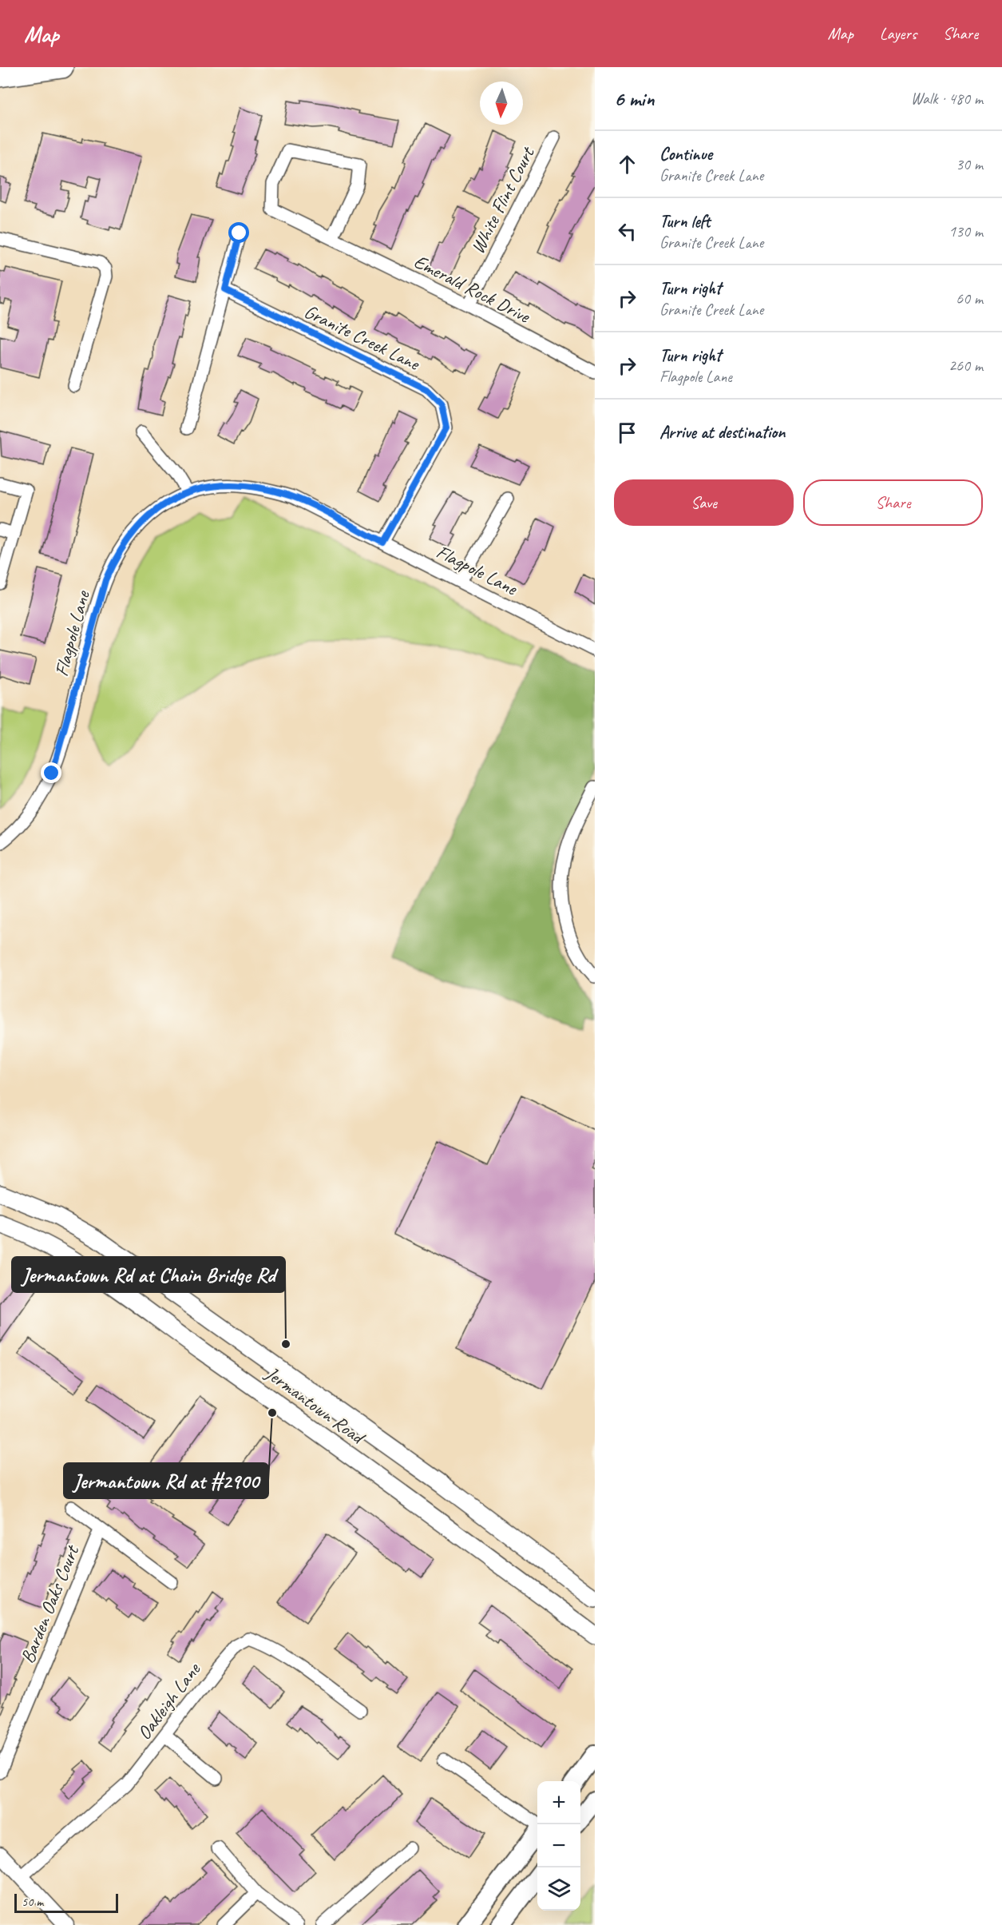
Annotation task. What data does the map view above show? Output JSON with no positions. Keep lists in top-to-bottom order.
{
  "streets": {
    "main road": ["Jermantown Road"],
    "street": [
      "White Flint Court",
      "Emerald Rock Drive",
      "Granite Creek Lane",
      "Flagpole Lane",
      "Barden Oaks Court",
      "Oakleigh Lane"
    ]
  },
  "crossings": [
    ["White Flint Court", "Emerald Rock Drive"],
    ["Granite Creek Lane", "Flagpole Lane"]
  ],
  "places": ["Jermantown Rd at Chain Bridge Rd", "Jermantown Rd at #2900"],
  "scale_bar": "50 m",
  "north": "bottom",
  "page": {
    "header": "Map",
    "nav": ["Map", "Layers", "Share"],
    "heading": ["6 min", "Walk · 480 m"],
    "list": [
      ["Continue", "Granite Creek Lane", "30 m"],
      ["Turn left", "Granite Creek Lane", "130 m"],
      ["Turn right", "Granite Creek Lane", "60 m"],
      ["Turn right", "Flagpole Lane", "260 m"],
      "Arrive at destination"
    ],
    "buttons": ["Save", "Share"],
    "map_buttons": ["+", "−"],
    "scale": "50 m"
  }
}
